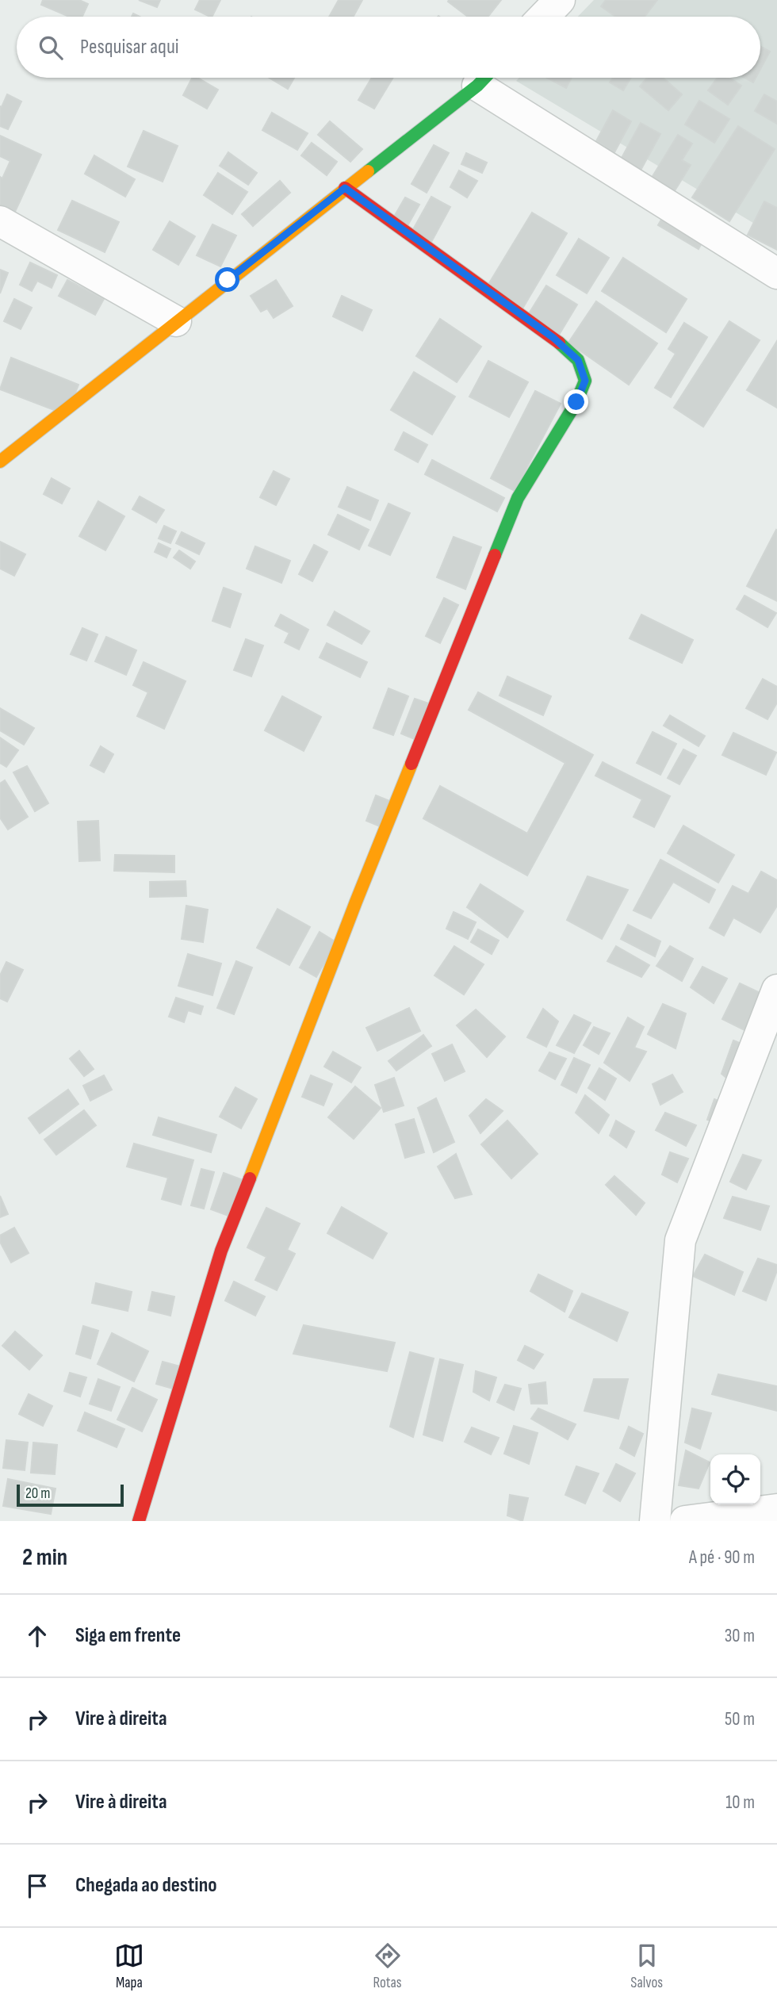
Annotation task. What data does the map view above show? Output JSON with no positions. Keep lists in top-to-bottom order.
{
  "scale_bar": "20 m",
  "page": {
    "search": "Pesquisar aqui",
    "scale": "20 m",
    "heading": ["2 min", "A pé · 90 m"],
    "list": [
      ["Siga em frente", "30 m"],
      ["Vire à direita", "50 m"],
      ["Vire à direita", "10 m"],
      "Chegada ao destino"
    ],
    "nav": ["Mapa", "Rotas", "Salvos"]
  }
}
